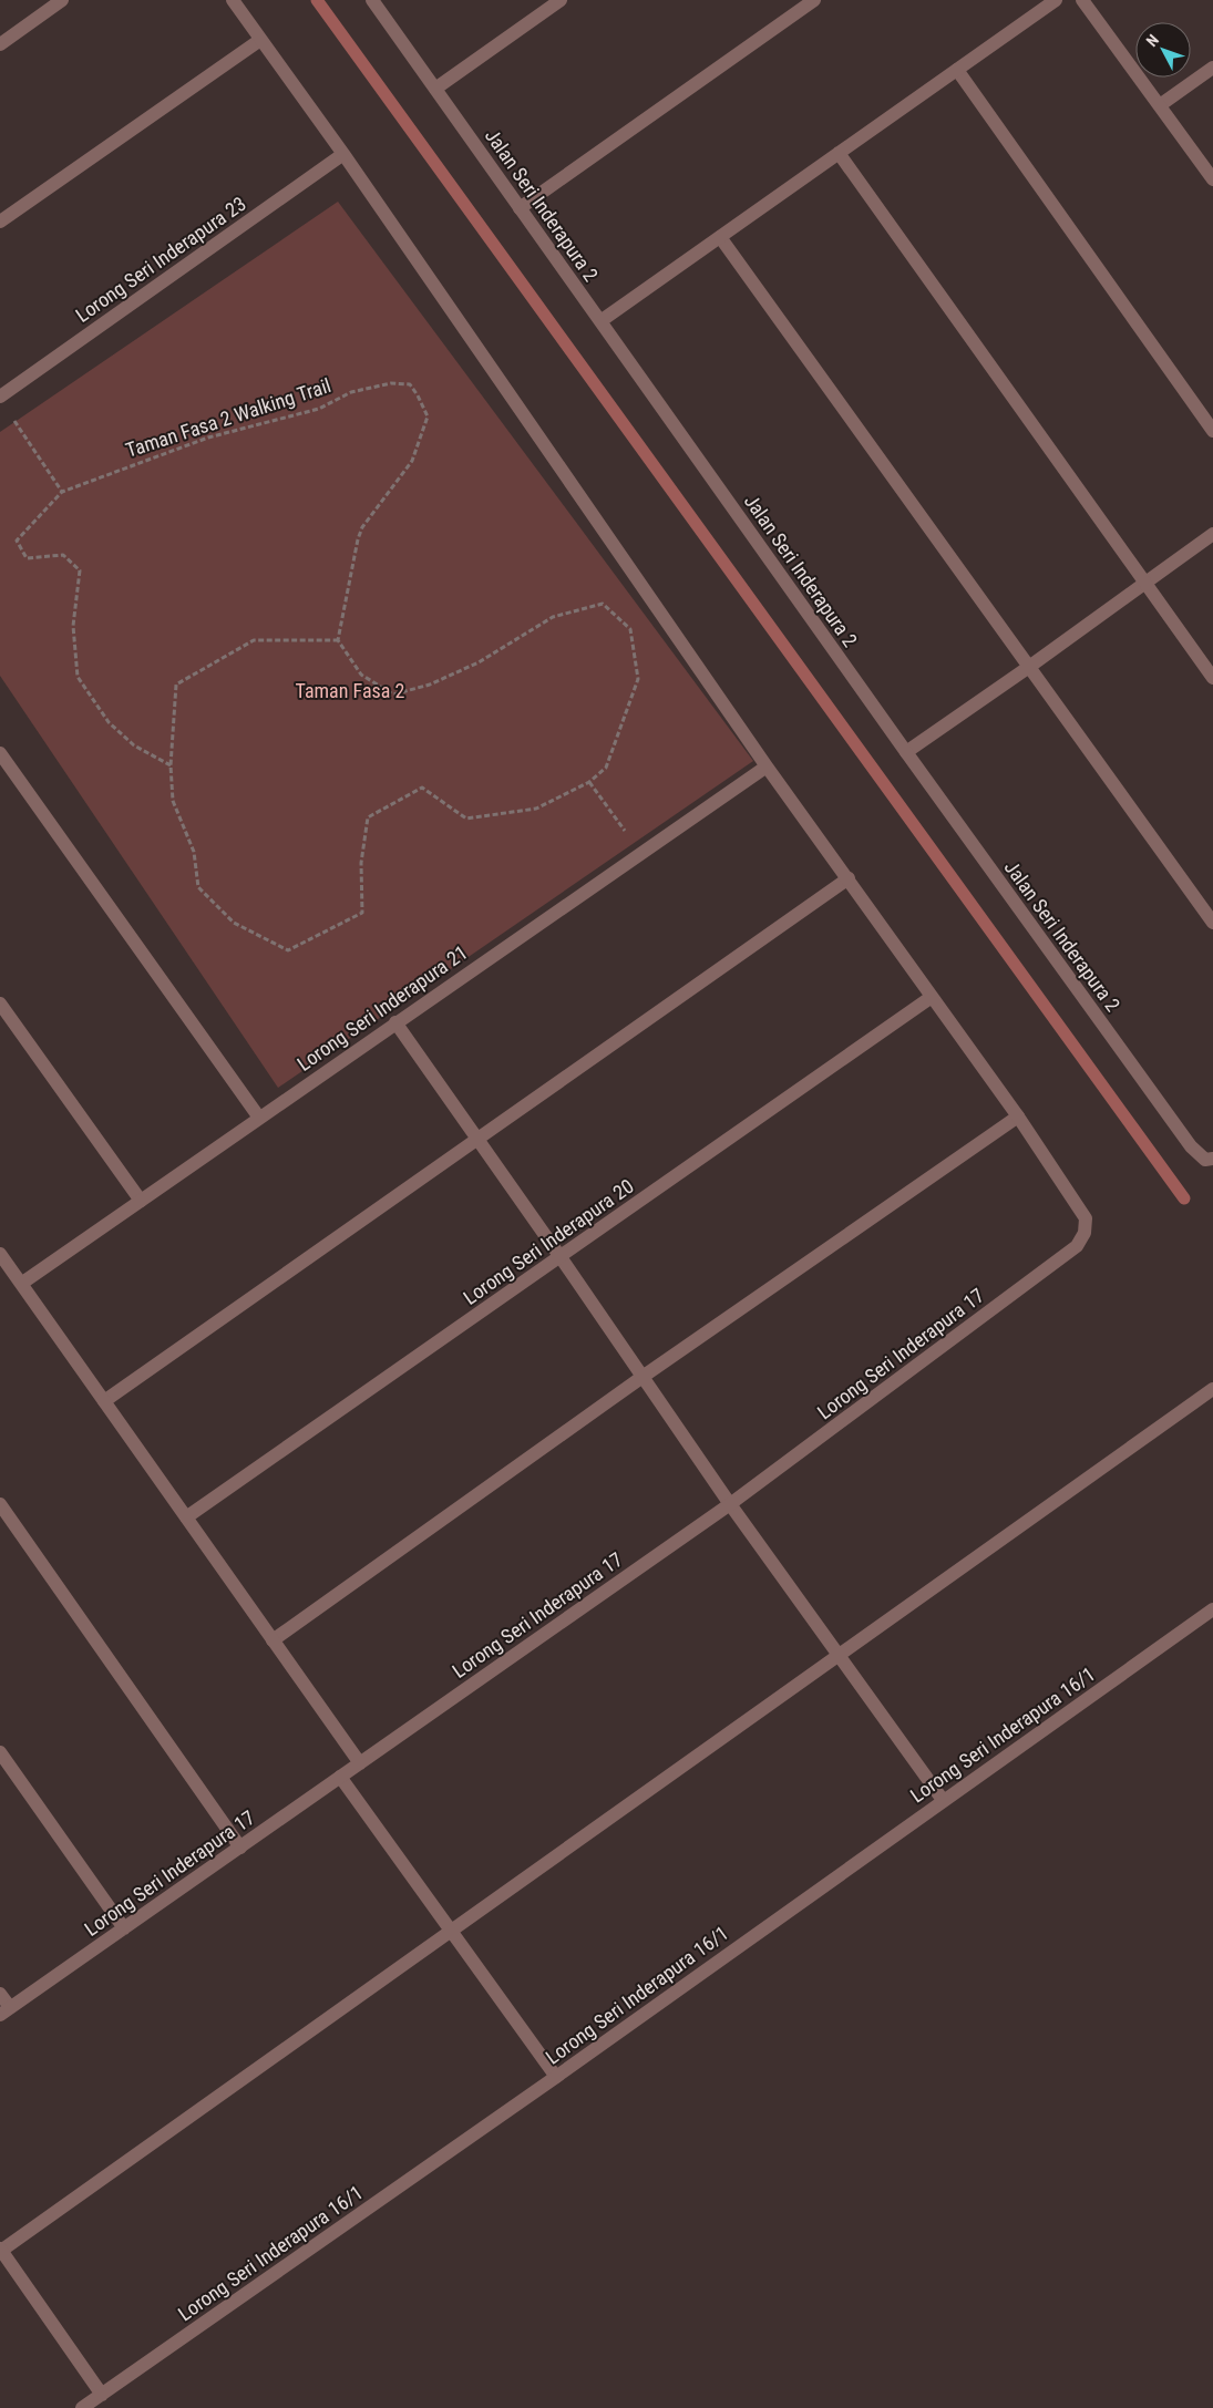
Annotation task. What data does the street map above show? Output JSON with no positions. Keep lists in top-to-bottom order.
{
  "streets": {
    "street": [
      "Jalan Seri Inderapura 2",
      "Lorong Seri Inderapura 23",
      "Lorong Seri Inderapura 21",
      "Lorong Seri Inderapura 20",
      "Lorong Seri Inderapura 17",
      "Lorong Seri Inderapura 16/1"
    ],
    "path": ["Taman Fasa 2 Walking Trail"]
  },
  "parks": ["Taman Fasa 2"],
  "north": "top left"
}
